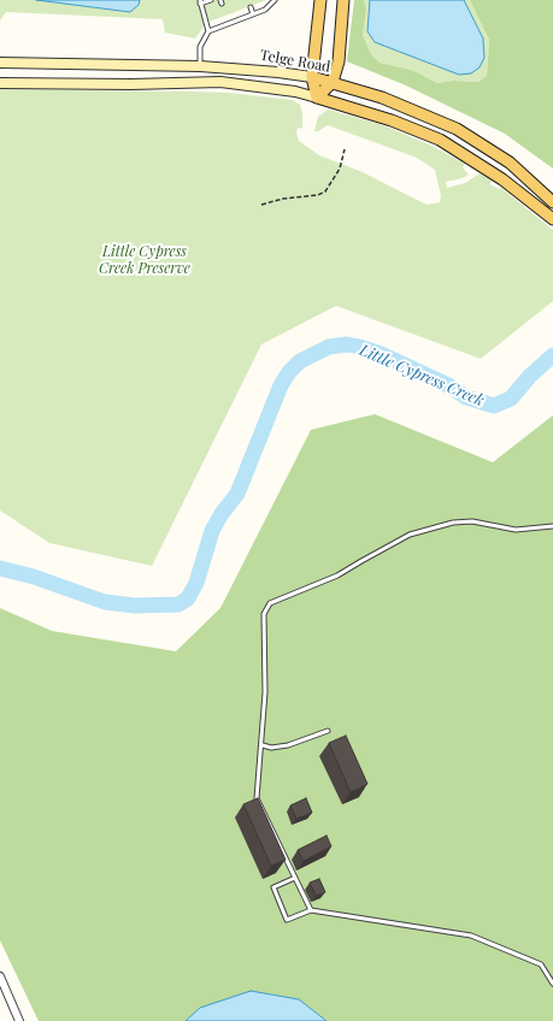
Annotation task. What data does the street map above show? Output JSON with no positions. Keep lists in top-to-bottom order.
{
  "streets": {
    "main road": ["Telge Road"]
  },
  "water": ["Little Cypress Creek"],
  "parks": ["Little Cypress Creek Preserve"]
}
